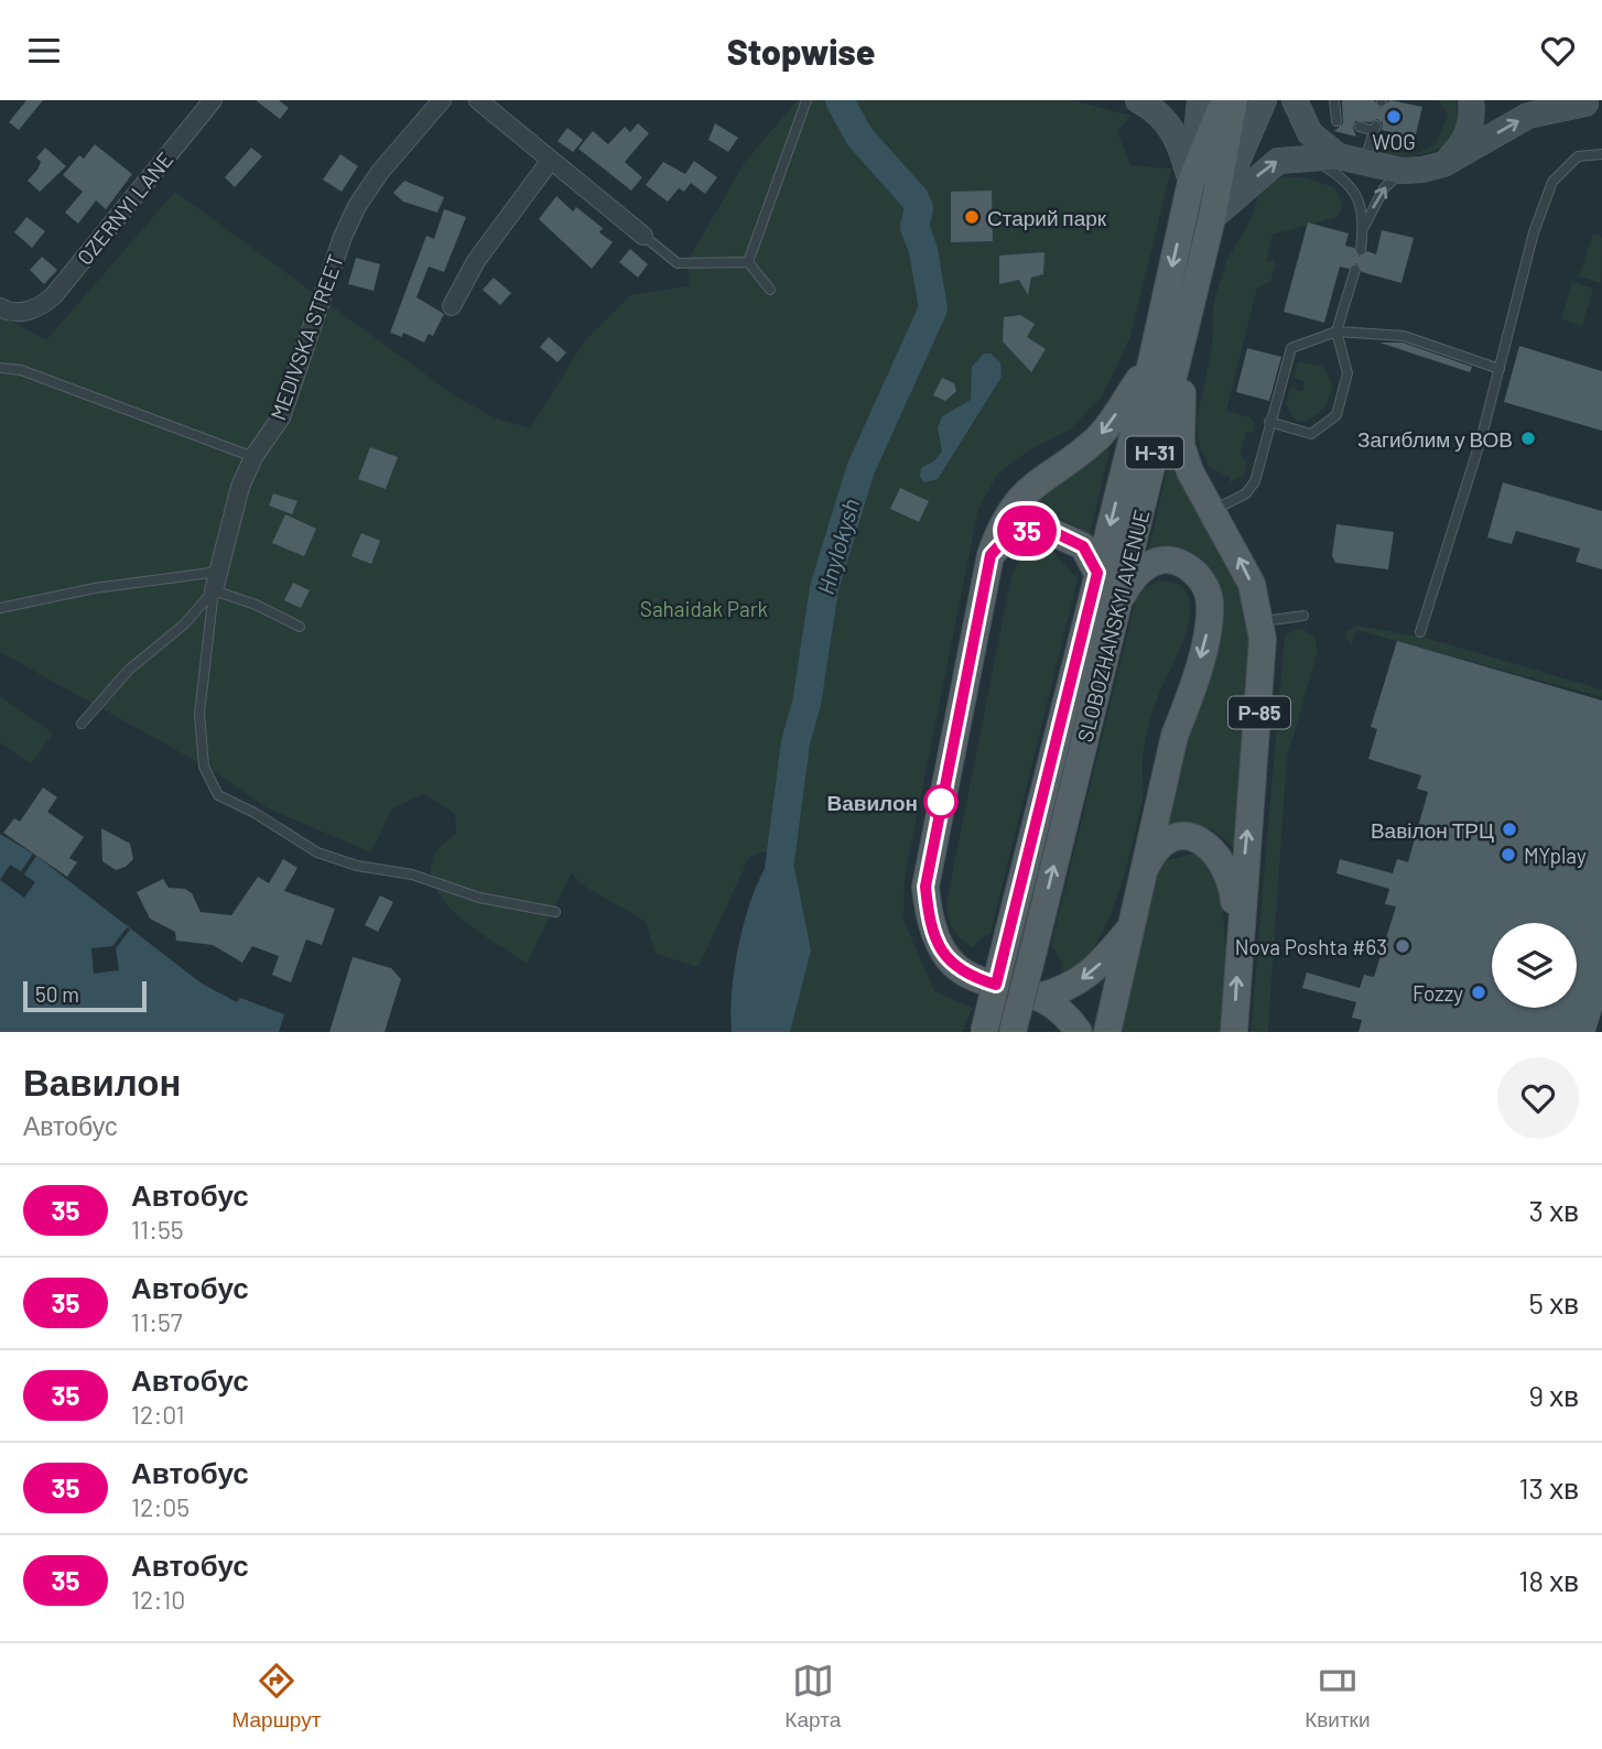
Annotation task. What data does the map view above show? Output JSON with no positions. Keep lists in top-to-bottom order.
{
  "streets": {
    "main road": ["Н-31", "SLOBOZHANSKYI AVENUE", "Р-85"],
    "street": ["OZERNYI LANE", "MEDIVSKA STREET"]
  },
  "crossings": [
    ["SLOBOZHANSKYI AVENUE", "Р-85"]
  ],
  "water": ["Hnylokysh"],
  "parks": ["Sahaidak Park"],
  "places": [
    "WOG",
    "Старий парк",
    "Загиблим у ВОВ",
    "Вавилон",
    "Вавілон ТРЦ",
    "MYplay",
    "Nova Poshta #63",
    "Fozzy"
  ],
  "lines": ["bus line 35"],
  "scale_bar": "50 m",
  "page": {
    "header": "Stopwise",
    "on_map": "35",
    "scale": "50 m",
    "heading": ["Вавилон", "Автобус"],
    "list": [
      {
        "mark": "35",
        "name": "Автобус",
        "note": "11:55",
        "value": "3 хв"
      },
      {
        "mark": "35",
        "name": "Автобус",
        "note": "11:57",
        "value": "5 хв"
      },
      {
        "mark": "35",
        "name": "Автобус",
        "note": "12:01",
        "value": "9 хв"
      },
      {
        "mark": "35",
        "name": "Автобус",
        "note": "12:05",
        "value": "13 хв"
      },
      {
        "mark": "35",
        "name": "Автобус",
        "note": "12:10",
        "value": "18 хв"
      }
    ],
    "tabs": ["Маршрут", "Карта", "Квитки"]
  }
}
